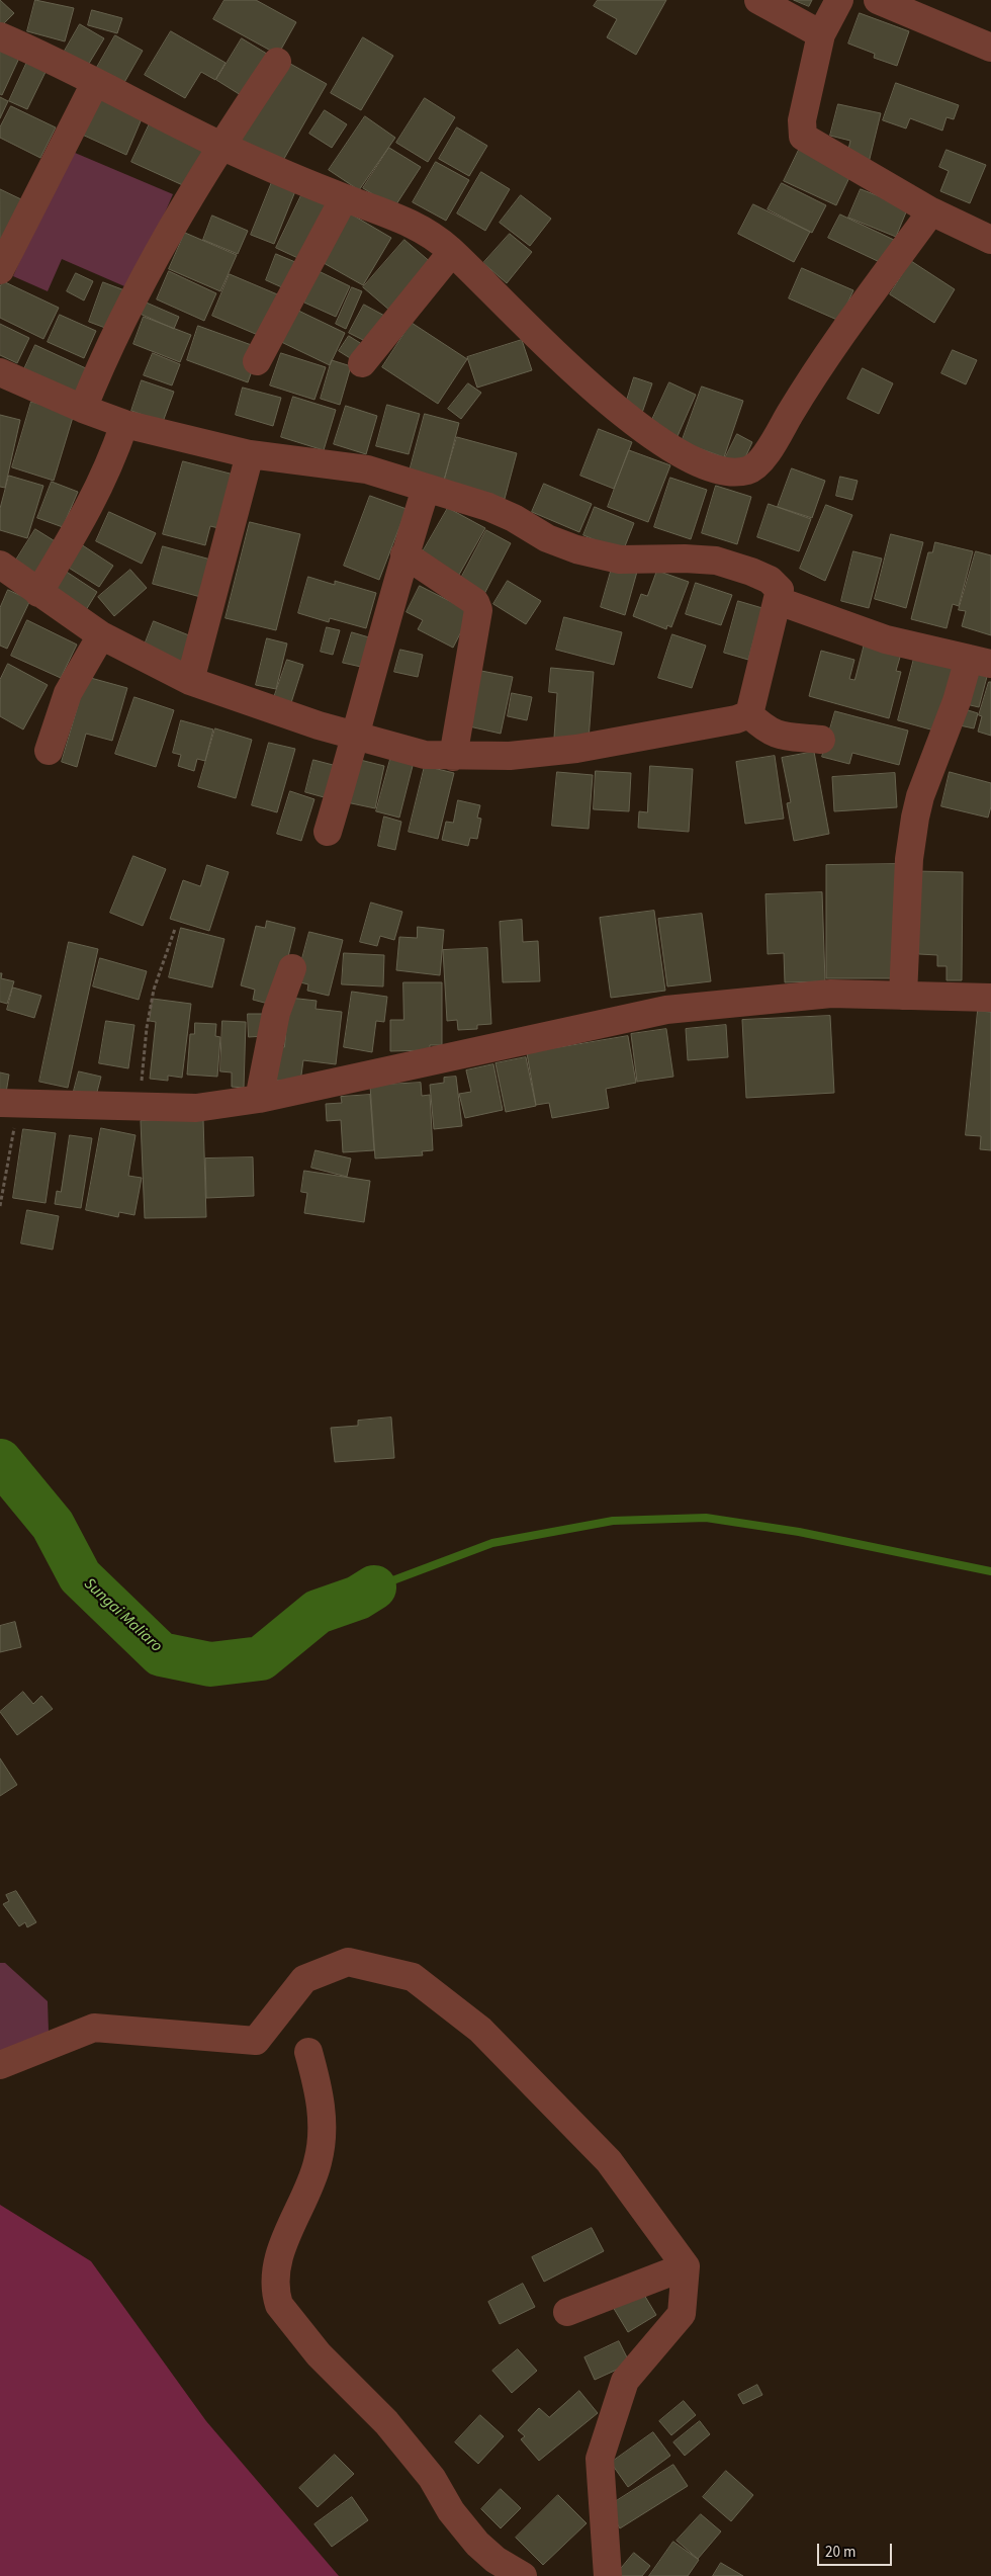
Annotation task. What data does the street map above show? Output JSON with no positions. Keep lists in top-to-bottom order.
{
  "water": ["Sungai Maliaro"],
  "scale_bar": "20 m"
}
